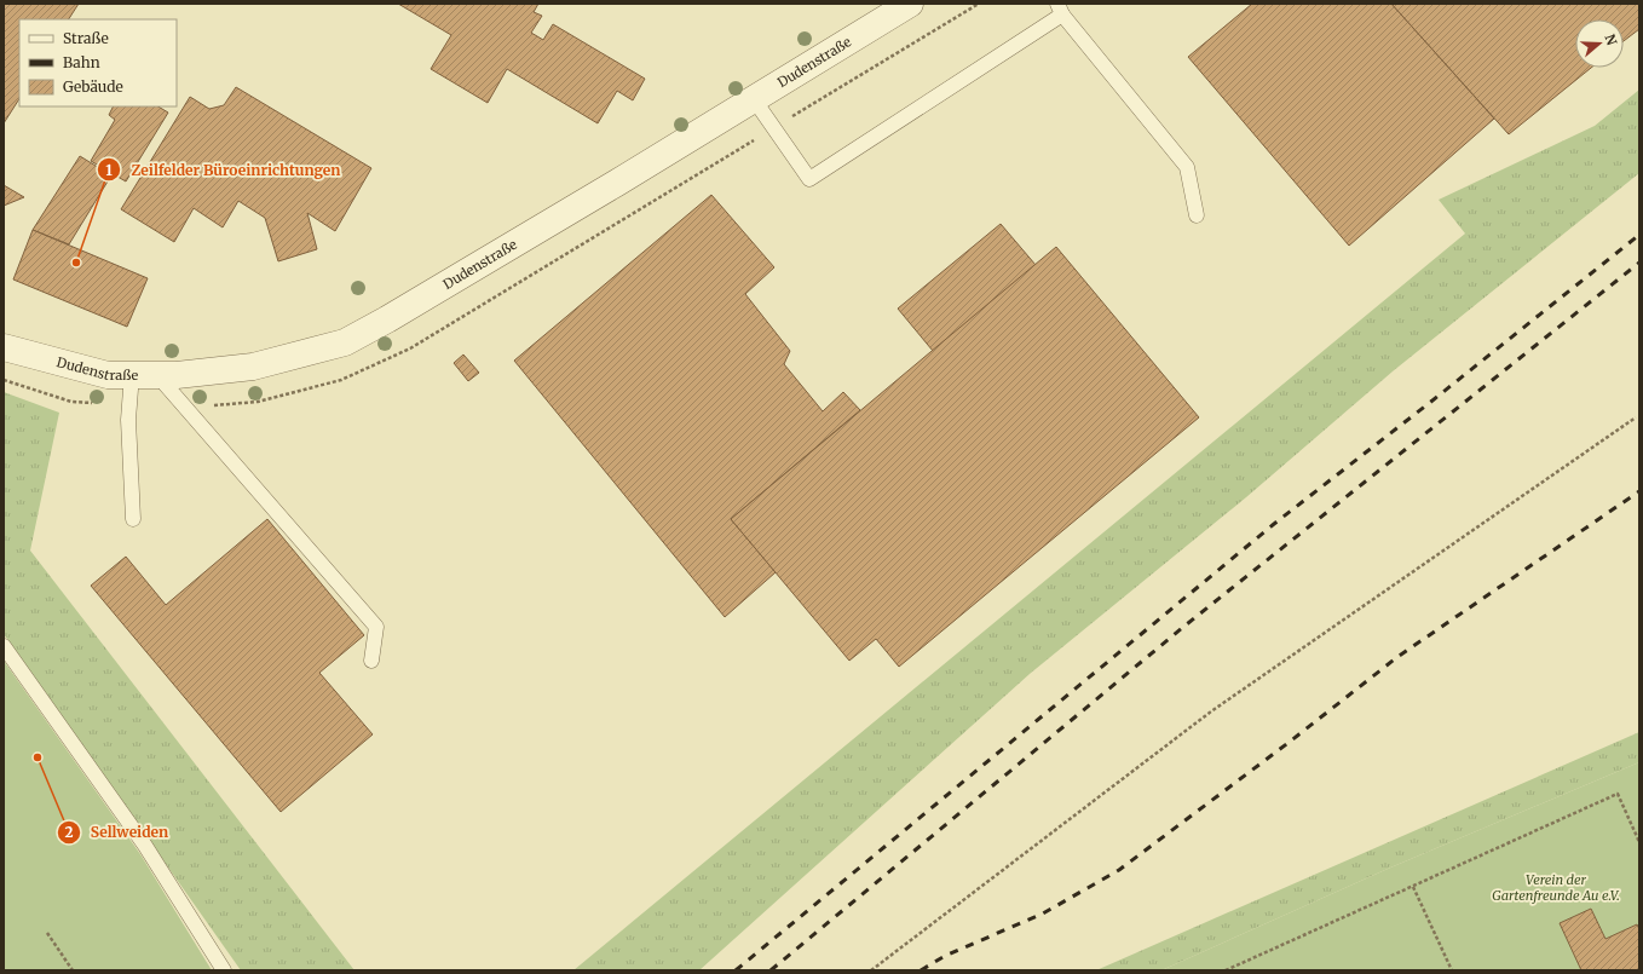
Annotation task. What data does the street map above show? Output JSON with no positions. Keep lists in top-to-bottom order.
{
  "streets": {
    "street": ["Dudenstraße"]
  },
  "parks": ["Verein der Gartenfreunde Au e.V."],
  "places": ["Zeilfelder Büroeinrichtungen", "Sellweiden"],
  "legend": ["Straße", "Bahn", "Gebäude"],
  "north": "right"
}
